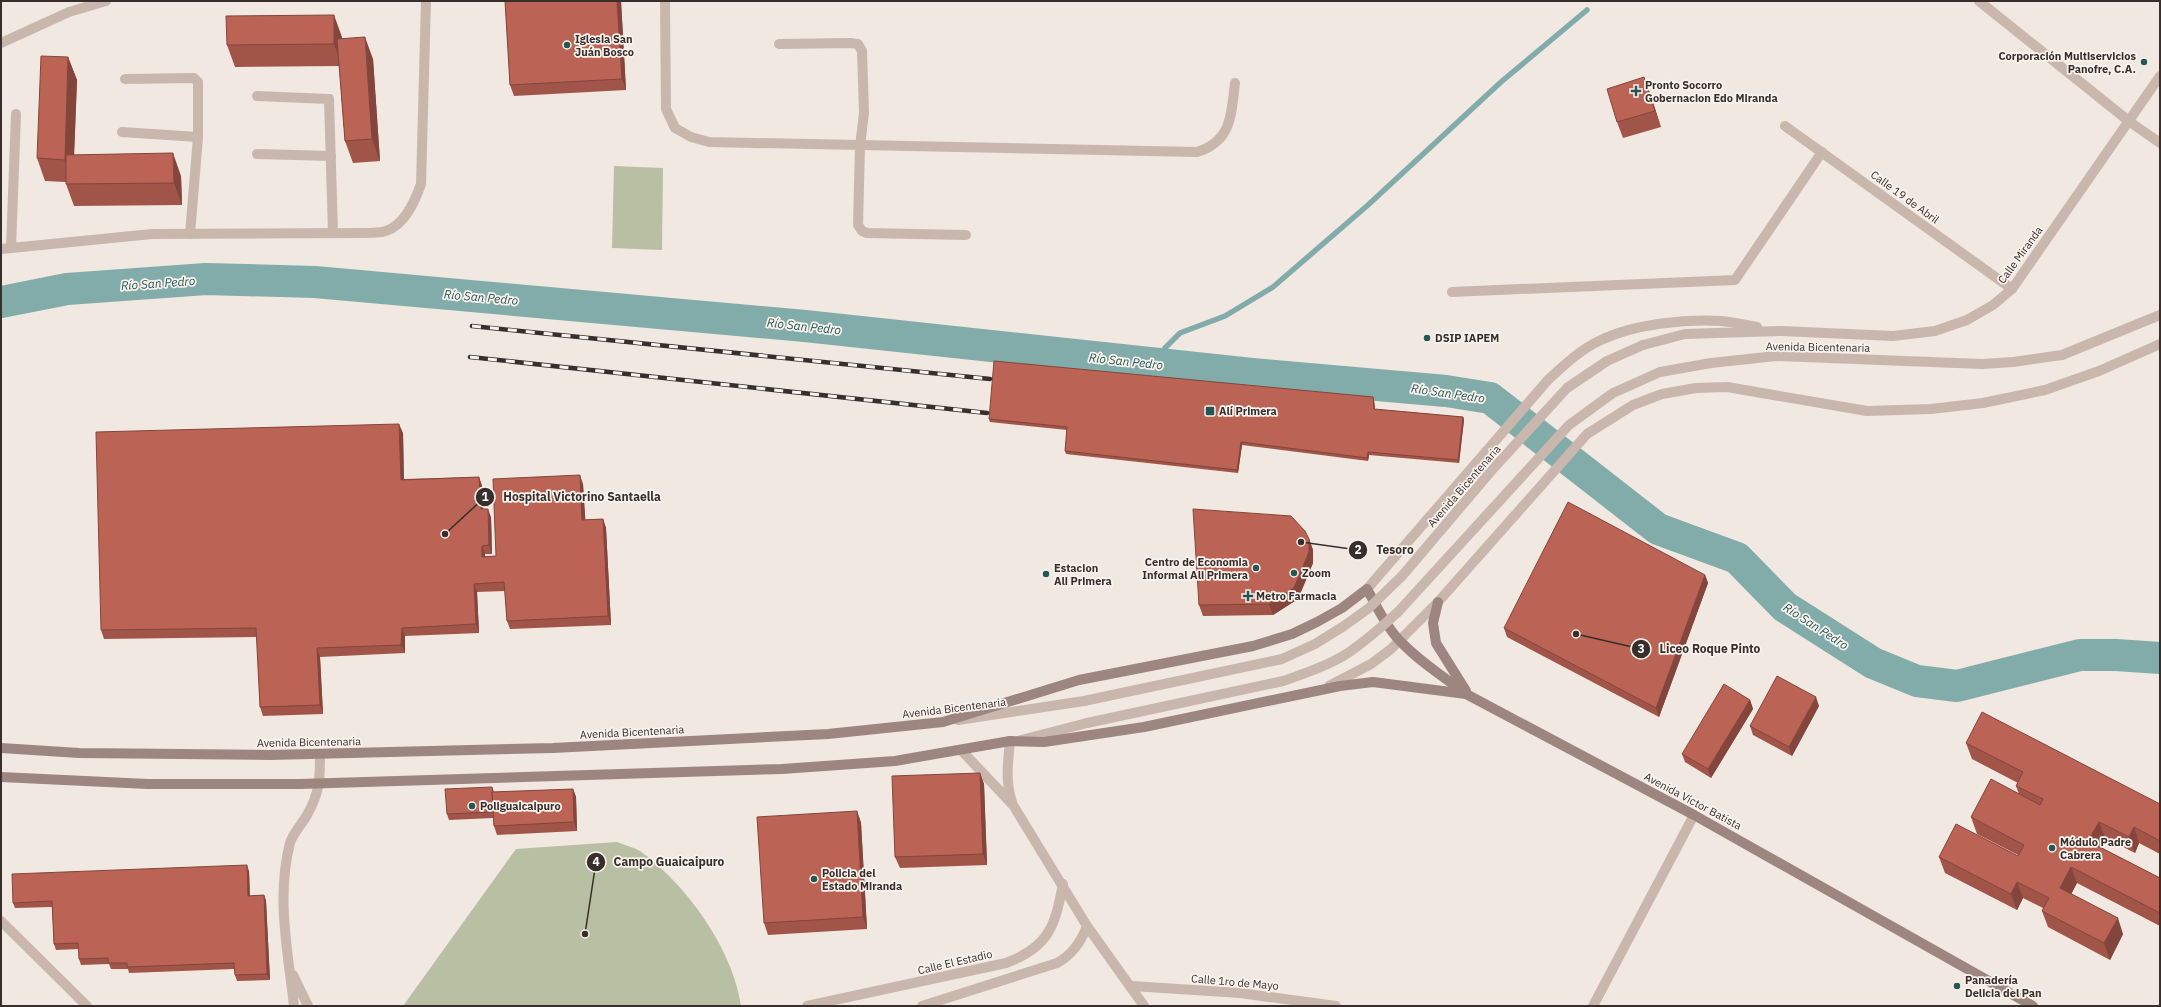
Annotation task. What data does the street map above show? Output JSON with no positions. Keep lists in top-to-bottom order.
{
  "streets": {
    "main road": ["Avenida Bicentenaria", "Avenida Víctor Batista"],
    "street": [
      "Calle 19 de Abril",
      "Calle Miranda",
      "Calle El Estadio",
      "Calle 1ro de Mayo"
    ]
  },
  "crossings": [
    ["Calle 19 de Abril", "Calle Miranda"],
    ["Calle Miranda", "Avenida Bicentenaria"]
  ],
  "water": ["Río San Pedro"],
  "places": {
    "other": [
      "Iglesia San Juán Bosco",
      "Corporación Multiservicios Panofre, C.A.",
      "DSIP IAPEM",
      "Hospital Victorino Santaella",
      "Tesoro",
      "Centro de Economia Informal Ali Primera",
      "Zoom",
      "Estacion Ali Primera",
      "Liceo Roque Pinto",
      "Poliguaicaipuro",
      "Módulo Padre Cabrera",
      "Policia del Estado Miranda",
      "Campo Guaicaipuro",
      "Panadería Delicia del Pan"
    ],
    "health": ["Pronto Socorro Gobernacion Edo Miranda", "Metro Farmacia"],
    "transit": ["Alí Primera"]
  }
}
